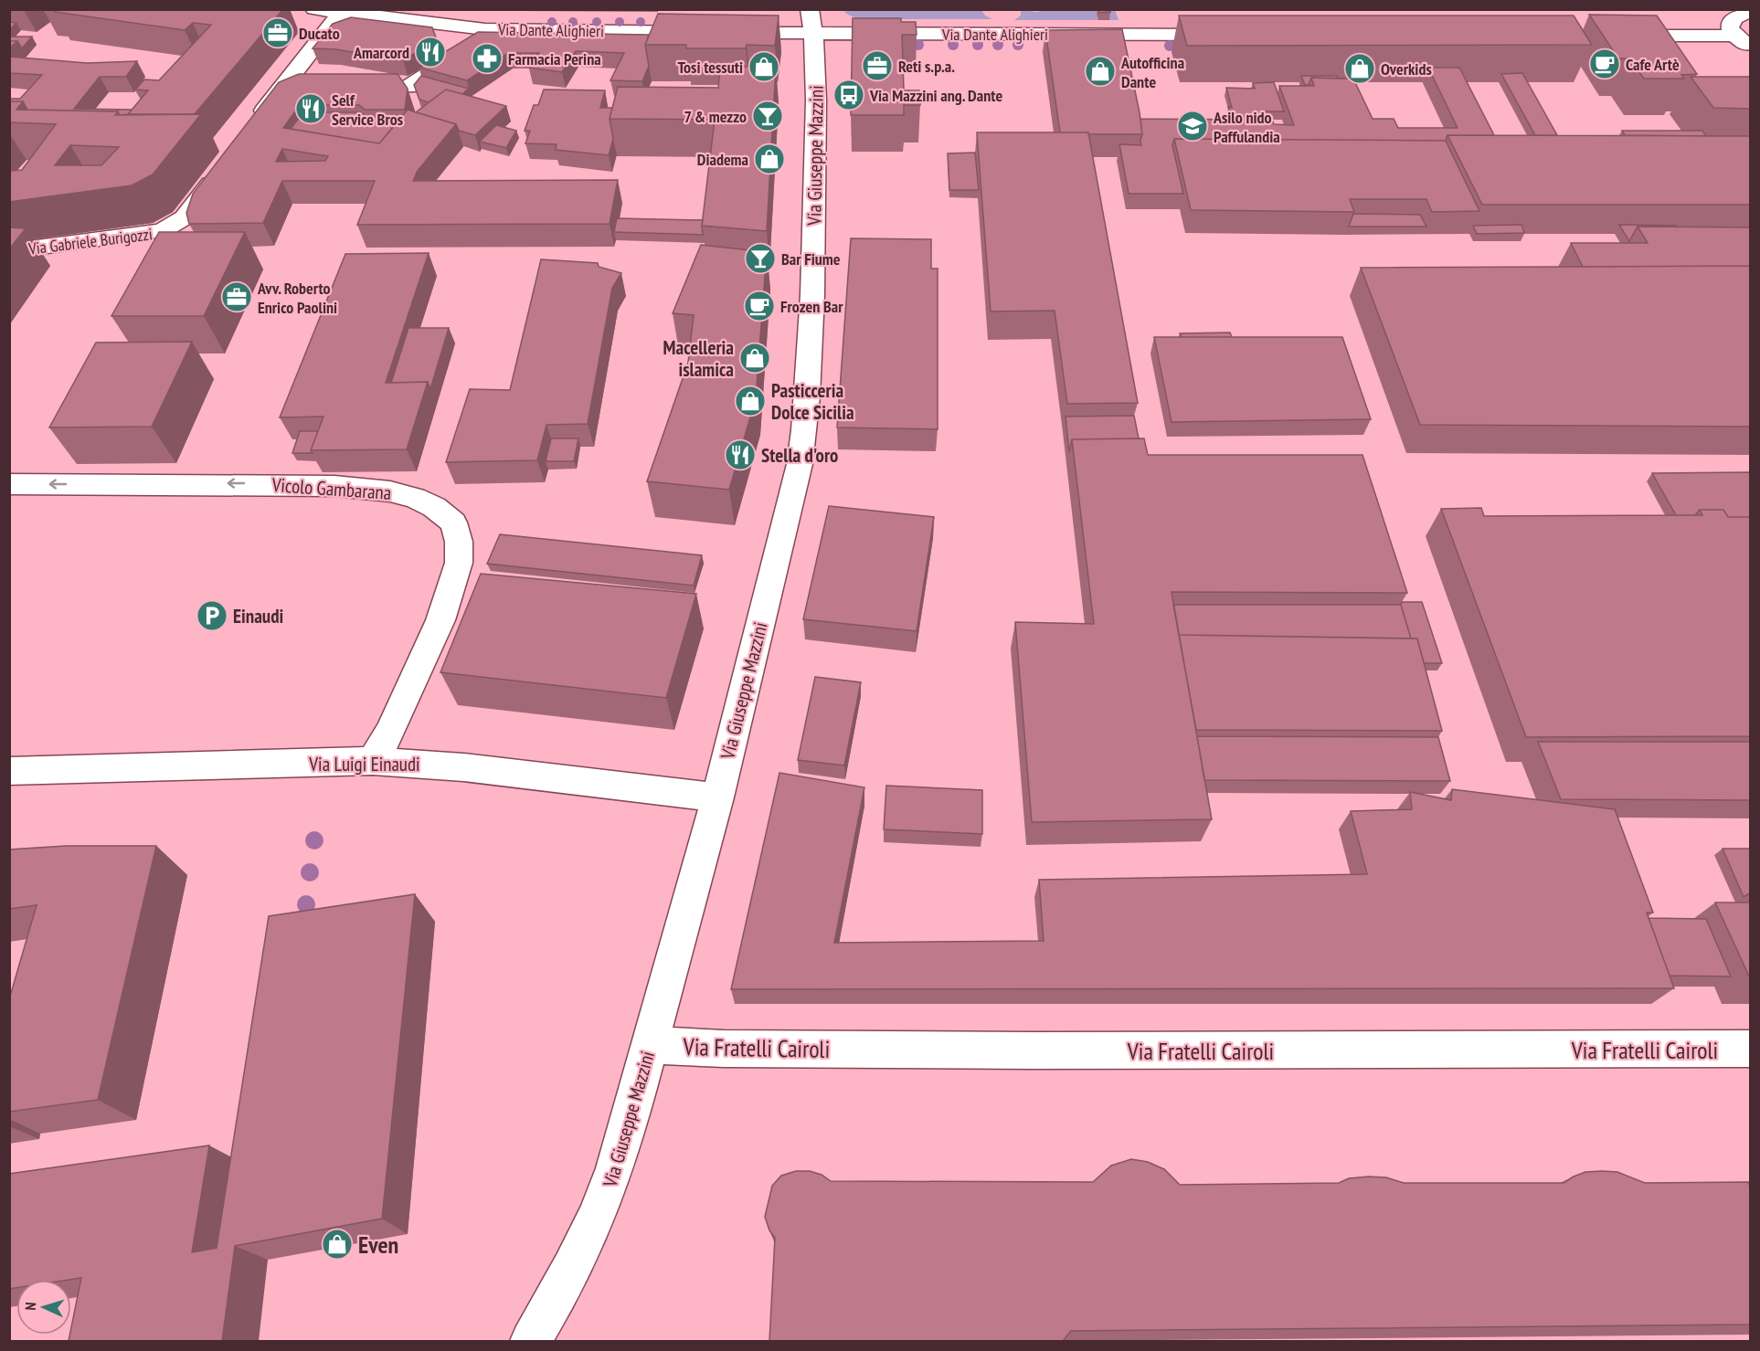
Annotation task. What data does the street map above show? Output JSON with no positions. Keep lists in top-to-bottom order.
{
  "streets": {
    "street": [
      "Via Dante Alighieri",
      "Via Giuseppe Mazzini",
      "Via Gabriele Burigozzi",
      "Vicolo Gambarana",
      "Via Luigi Einaudi",
      "Via Fratelli Cairoli"
    ]
  },
  "crossings": [
    ["Via Dante Alighieri", "Via Giuseppe Mazzini"],
    ["Via Giuseppe Mazzini", "Via Luigi Einaudi"],
    ["Via Giuseppe Mazzini", "Via Fratelli Cairoli"],
    ["Vicolo Gambarana", "Via Luigi Einaudi"]
  ],
  "places": {
    "office": ["Ducato", "Reti s.p.a.", "Avv. Roberto Enrico Paolini"],
    "restaurant": ["Amarcord", "Self Service Bros", "Stella d'oro"],
    "pharmacy": ["Farmacia Perina"],
    "cafe": ["Cafe Artè", "Frozen Bar"],
    "shop": [
      "Tosi tessuti",
      "Overkids",
      "Autofficina Dante",
      "Diadema",
      "Macelleria islamica",
      "Pasticceria Dolce Sicilia",
      "Even"
    ],
    "bus stop": ["Via Mazzini ang. Dante"],
    "bar": ["7 & mezzo", "Bar Fiume"],
    "school or university": ["Asilo nido Paffulandia"],
    "parking": ["Einaudi"]
  },
  "north": "left"
}
